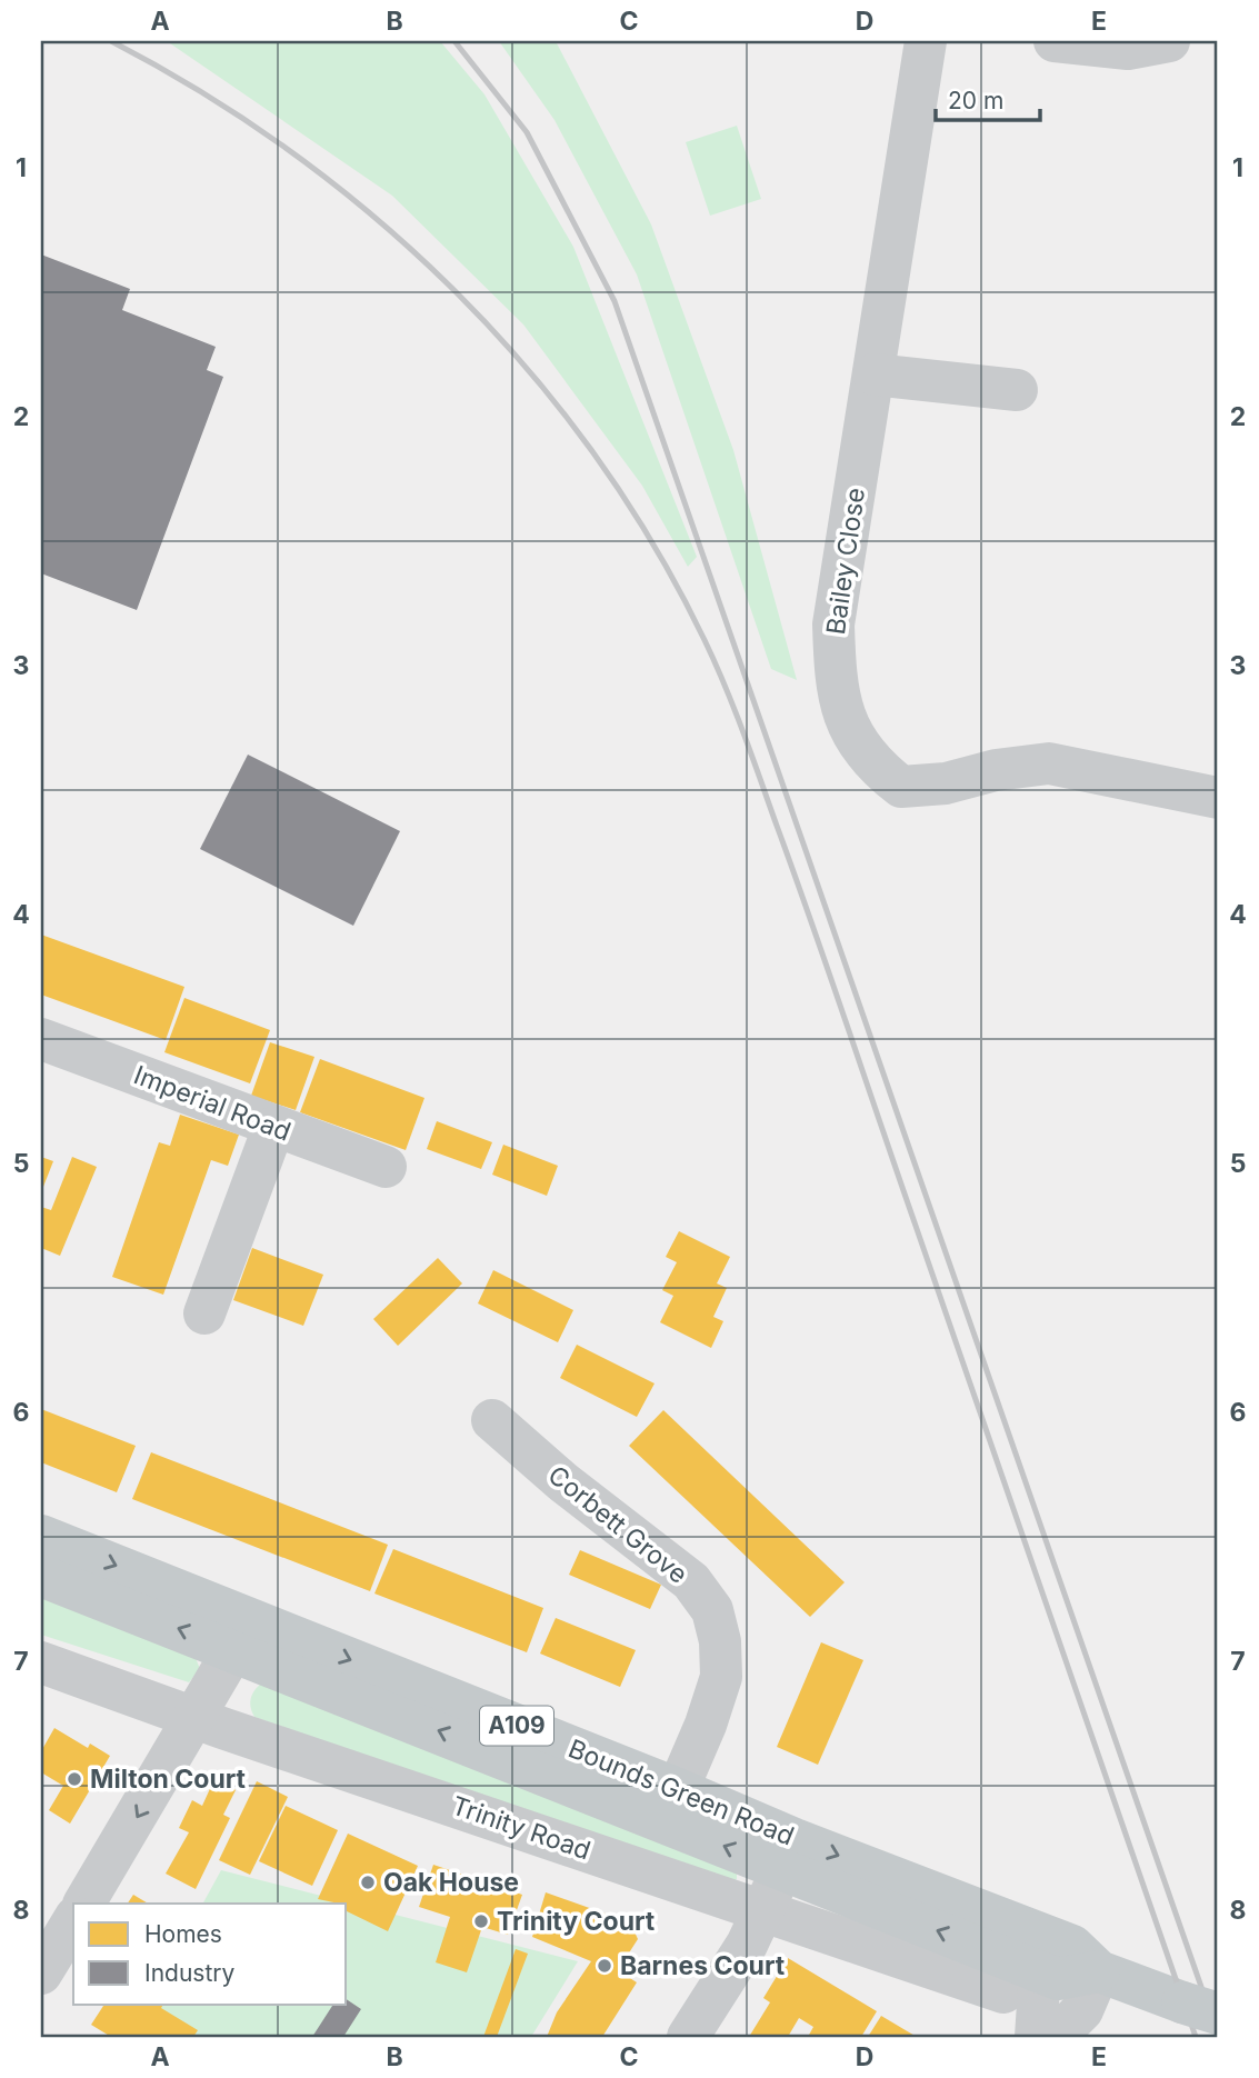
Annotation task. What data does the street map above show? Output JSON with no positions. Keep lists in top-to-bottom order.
{
  "streets": {
    "main road": ["A109", "Bounds Green Road"],
    "street": [
      "Bailey Close",
      "Imperial Road",
      "Corbett Grove",
      "Trinity Road"
    ]
  },
  "crossings": [
    ["Corbett Grove", "Bounds Green Road"]
  ],
  "places": [
    "Milton Court",
    "Oak House",
    "Trinity Court",
    "Barnes Court"
  ],
  "legend": ["Homes", "Industry"],
  "scale_bar": "20 m",
  "grid": {
    "columns": [
      "A",
      "B",
      "C",
      "D",
      "E"
    ],
    "rows": [
      "1",
      "2",
      "3",
      "4",
      "5",
      "6",
      "7",
      "8"
    ]
  }
}
